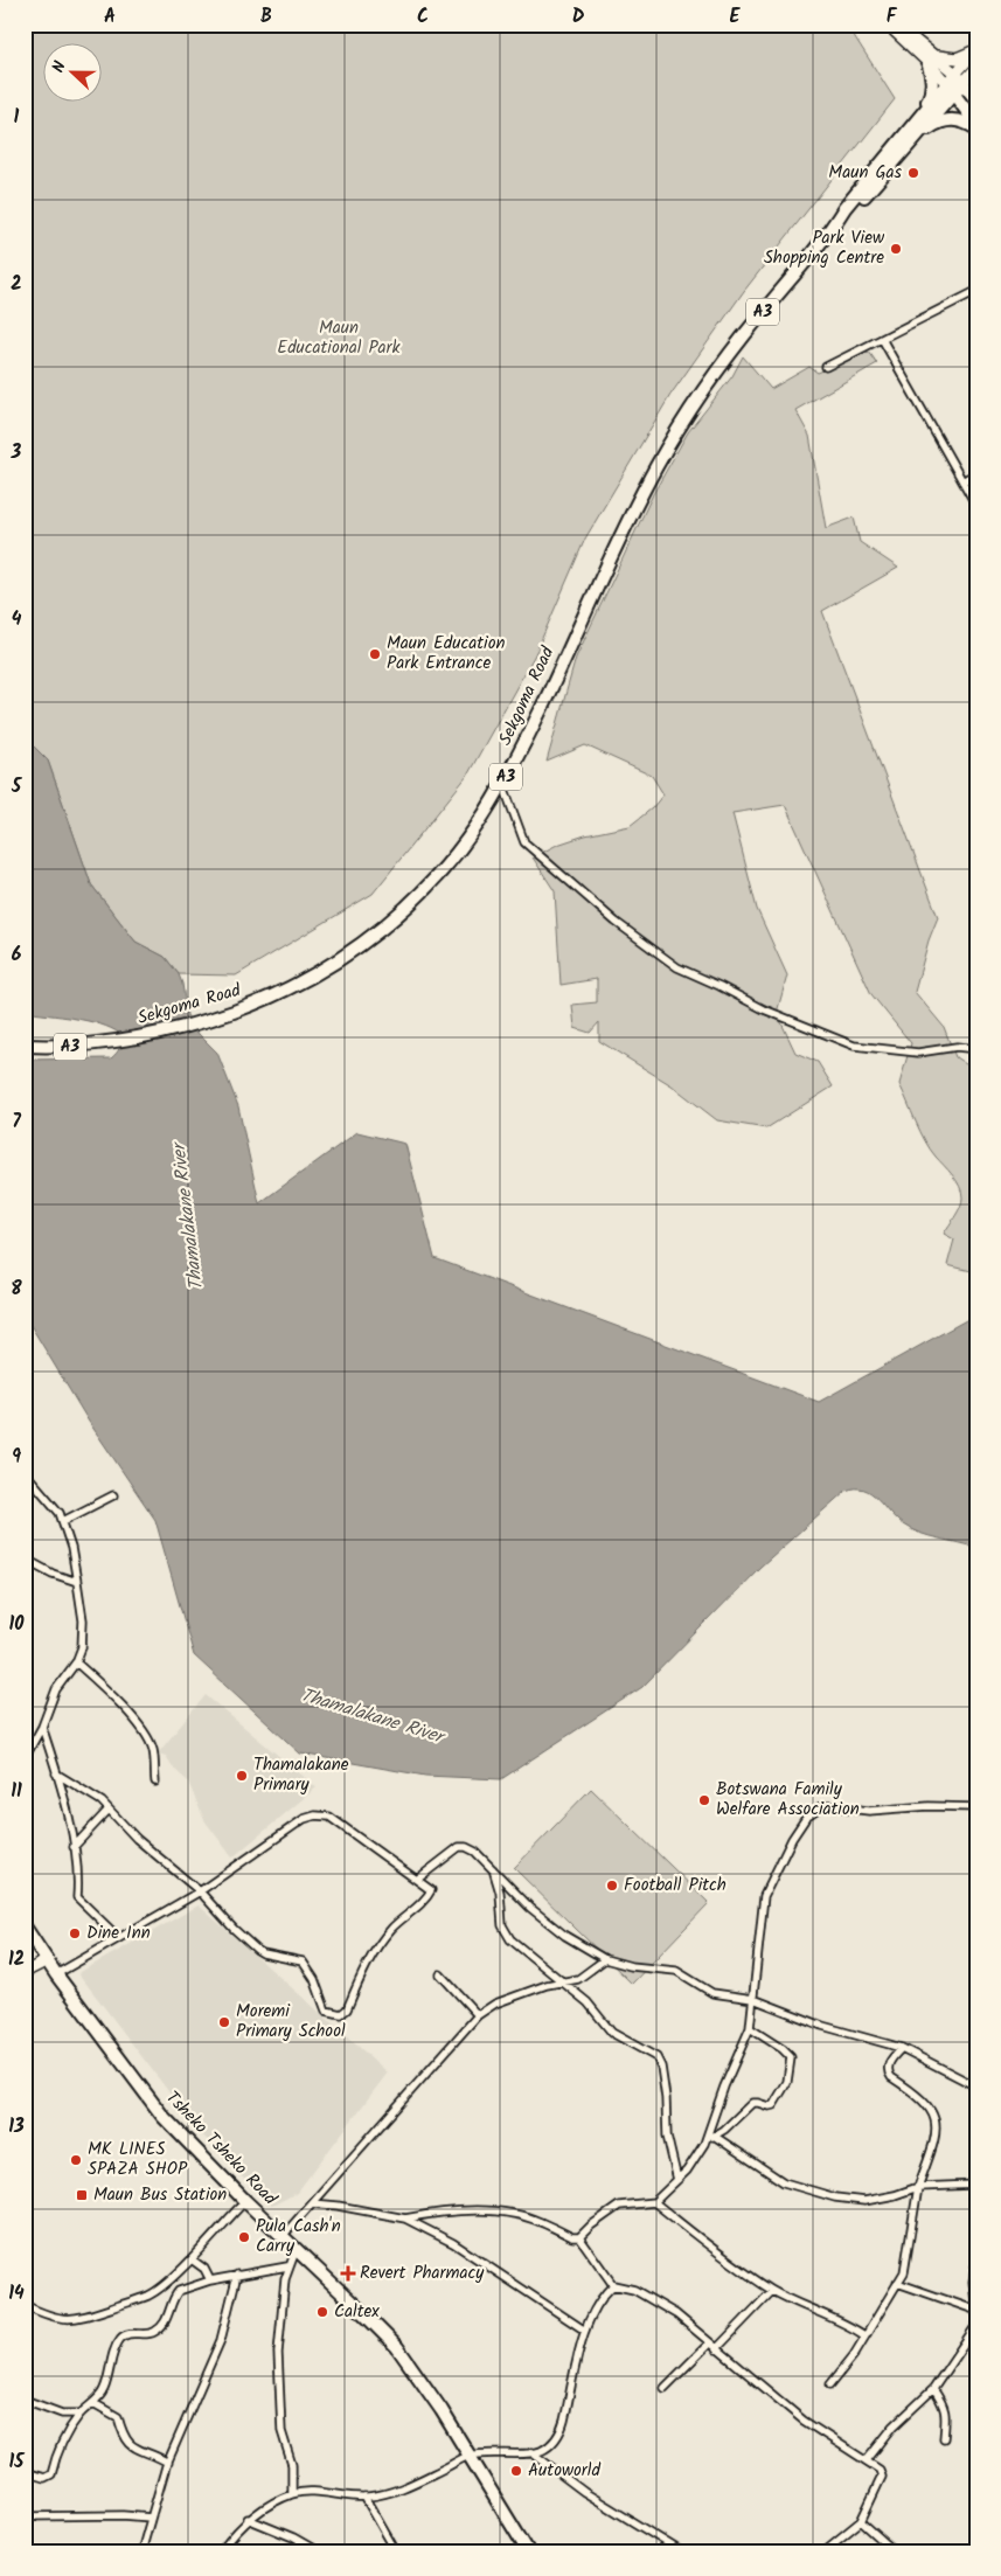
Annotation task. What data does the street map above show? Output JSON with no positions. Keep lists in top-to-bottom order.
{
  "streets": {
    "highway": ["A3", "Sekgoma Road", "Tsheko Tsheko Road"]
  },
  "water": ["Thamalakane River"],
  "parks": ["Maun Educational Park"],
  "places": {
    "other": [
      "Maun Gas",
      "Park View Shopping Centre",
      "Maun Education Park Entrance",
      "Thamalakane Primary",
      "Botswana Family Welfare Association",
      "Football Pitch",
      "Dine Inn",
      "Moremi Primary School",
      "MK LINES SPAZA SHOP",
      "Pula Cash'n Carry",
      "Caltex",
      "Autoworld"
    ],
    "transit": ["Maun Bus Station"],
    "health": ["Revert Pharmacy"]
  },
  "north": "left",
  "grid": {
    "columns": [
      "A",
      "B",
      "C",
      "D",
      "E",
      "F"
    ],
    "rows": [
      "1",
      "2",
      "3",
      "4",
      "5",
      "6",
      "7",
      "8",
      "9",
      "10",
      "11",
      "12",
      "13",
      "14",
      "15"
    ]
  }
}
